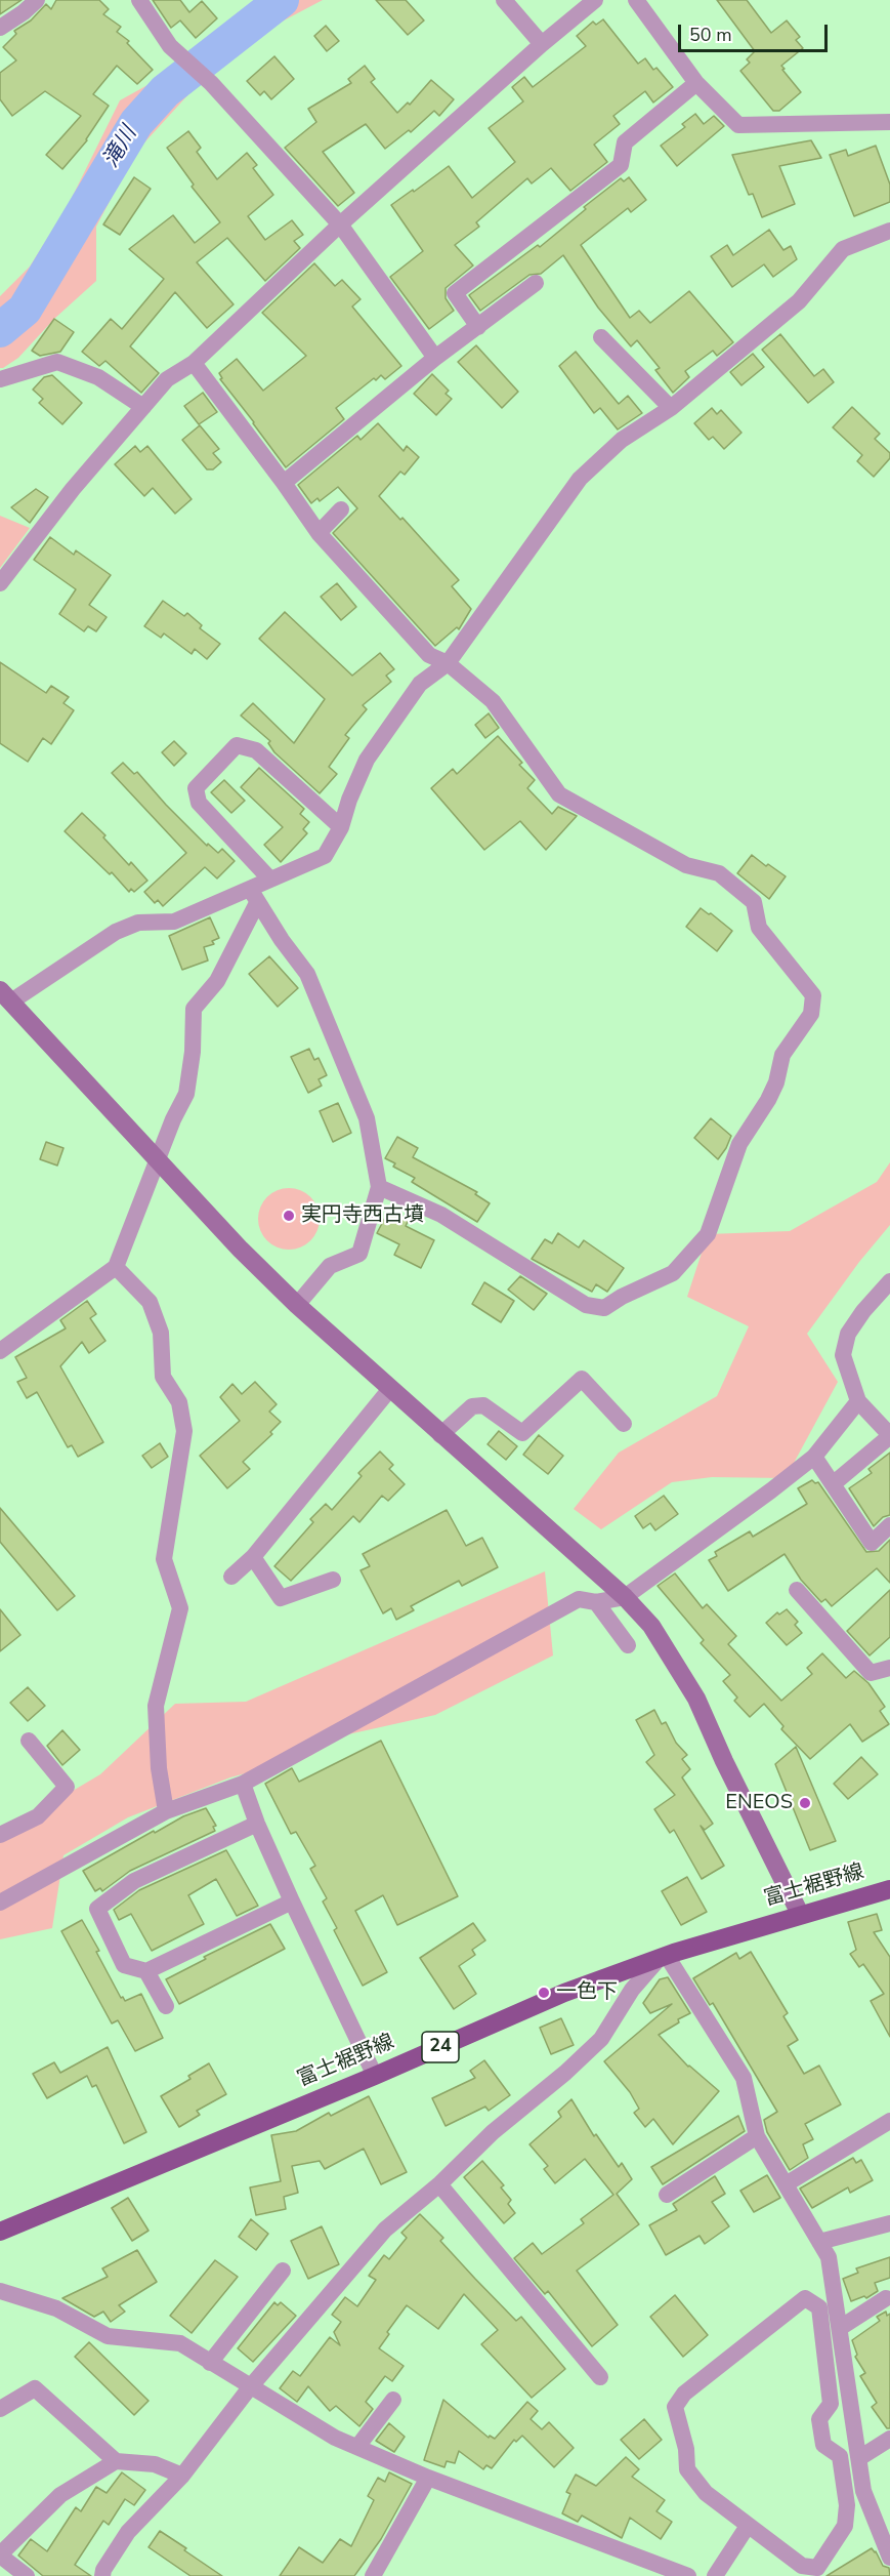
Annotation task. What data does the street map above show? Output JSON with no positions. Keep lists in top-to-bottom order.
{
  "streets": {
    "main road": ["富士裾野線", "24"]
  },
  "water": ["滝川"],
  "places": ["実円寺西古墳", "ENEOS", "一色下"],
  "scale_bar": "50 m"
}
